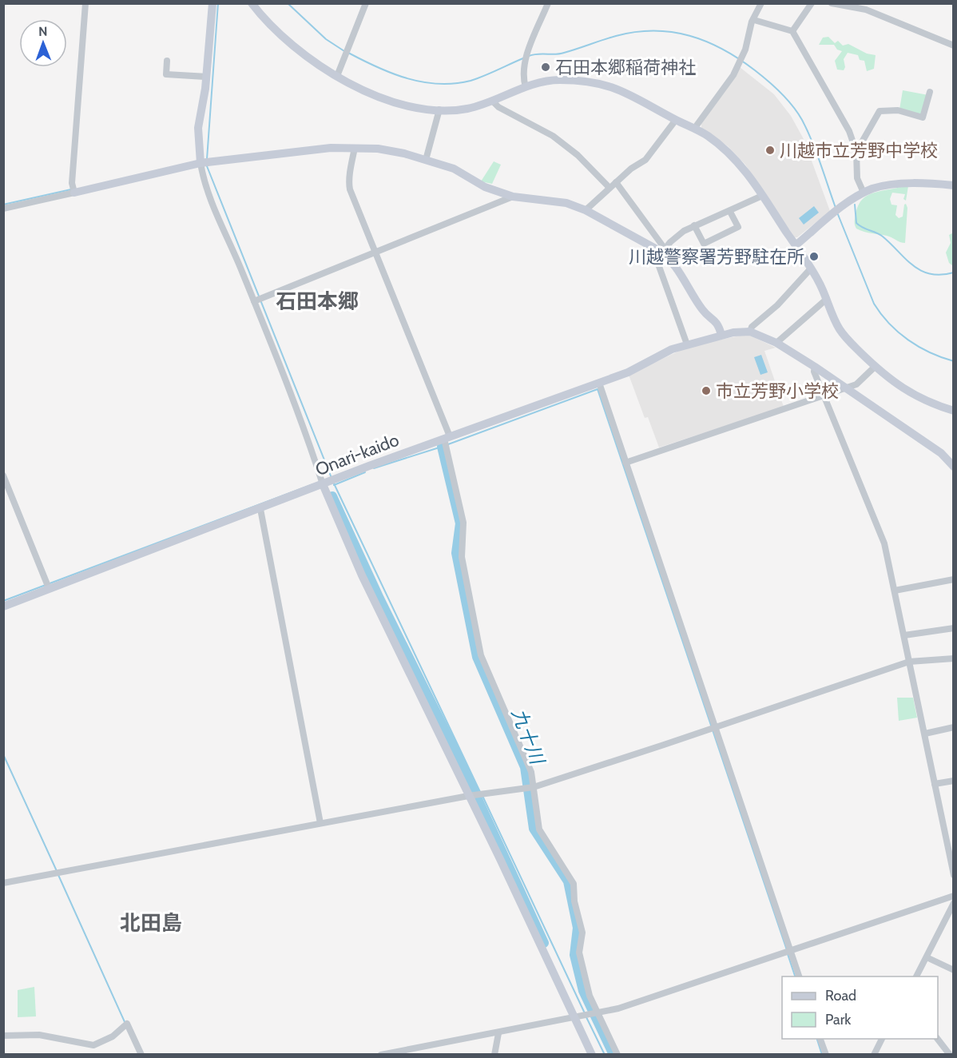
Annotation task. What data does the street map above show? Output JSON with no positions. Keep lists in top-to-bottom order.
{
  "streets": {
    "street": ["Onari-kaido"]
  },
  "districts": ["石田本郷", "北田島"],
  "water": ["九十川"],
  "places": [
    "石田本郷稲荷神社",
    "川越市立芳野中学校",
    "川越警察署芳野駐在所",
    "市立芳野小学校"
  ],
  "legend": ["Road", "Park"],
  "north": "top"
}
